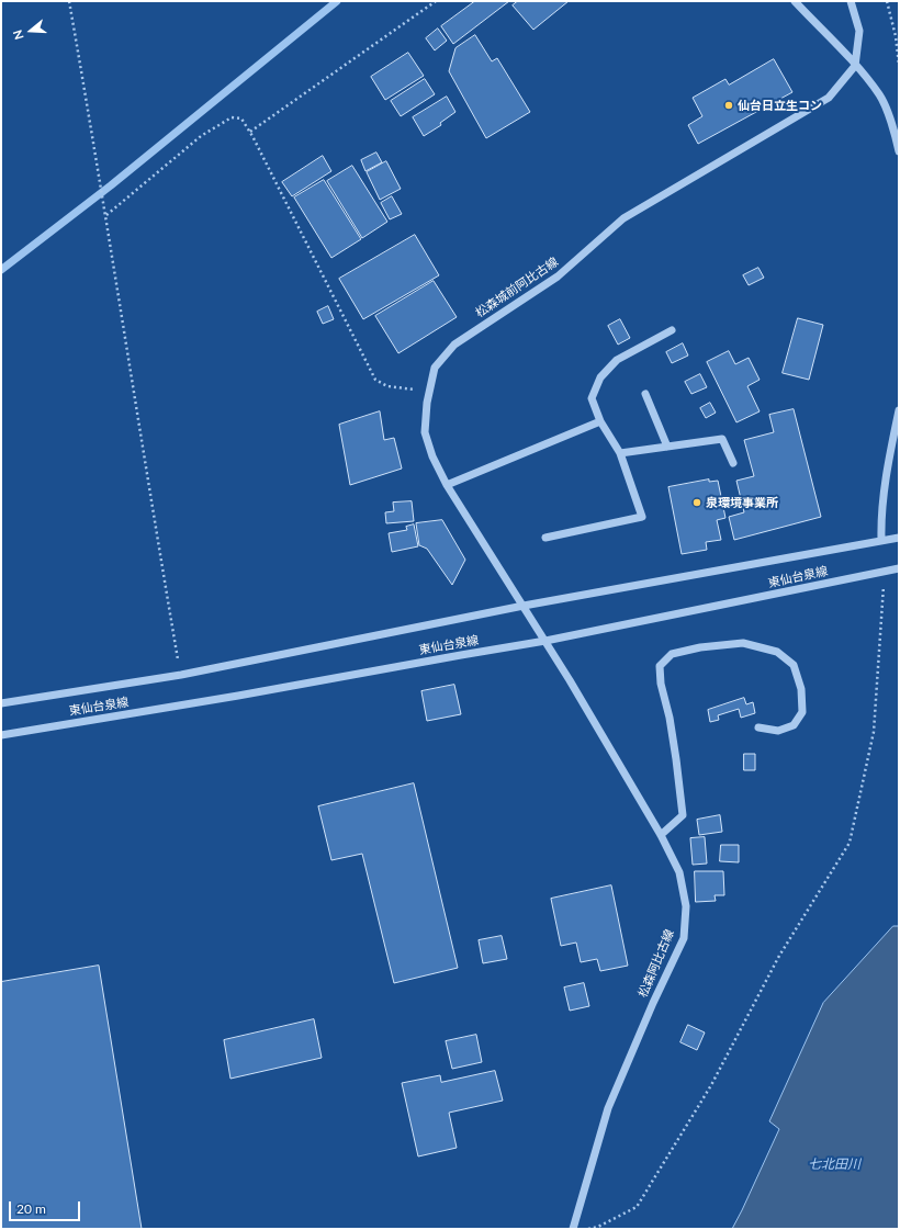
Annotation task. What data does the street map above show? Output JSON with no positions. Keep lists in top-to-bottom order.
{
  "streets": {
    "street": ["松森城前阿比古線", "東仙台泉線", "松森阿比古線"]
  },
  "crossings": [
    ["松森城前阿比古線", "松森阿比古線"],
    ["東仙台泉線", "松森阿比古線"]
  ],
  "water": ["七北田川"],
  "places": ["仙台日立生コン", "泉環境事業所"],
  "scale_bar": "20 m",
  "north": "left"
}
